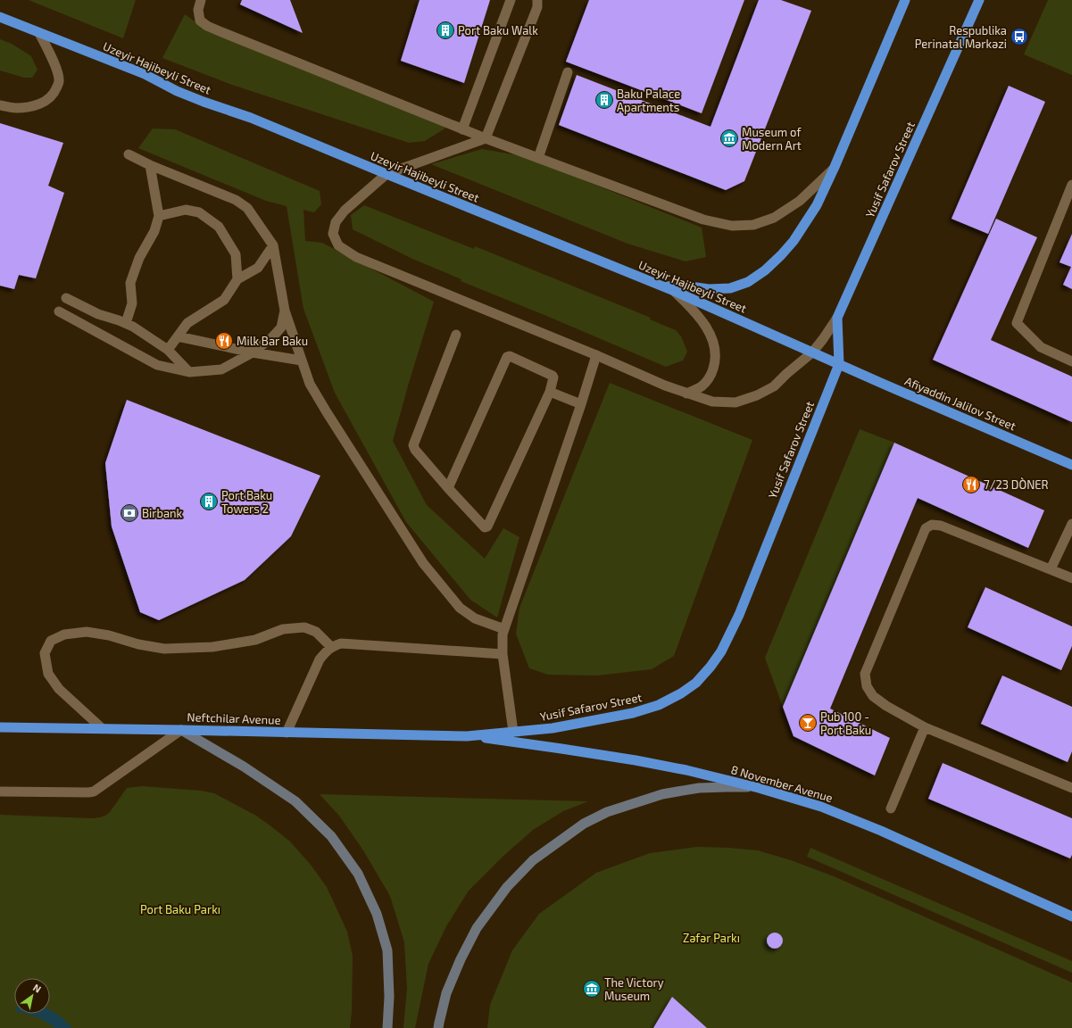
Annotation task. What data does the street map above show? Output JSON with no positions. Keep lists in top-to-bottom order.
{
  "streets": {
    "highway": [
      "Uzeyir Hajibeyli Street",
      "Yusif Safarov Street",
      "Afiyaddin Jalilov Street",
      "Neftchilar Avenue",
      "8 November Avenue"
    ]
  },
  "crossings": [
    ["Uzeyir Hajibeyli Street", "Yusif Safarov Street"],
    ["Uzeyir Hajibeyli Street", "Afiyaddin Jalilov Street"],
    ["Yusif Safarov Street", "Afiyaddin Jalilov Street"],
    ["Yusif Safarov Street", "Neftchilar Avenue"],
    ["Yusif Safarov Street", "8 November Avenue"],
    ["Neftchilar Avenue", "8 November Avenue"]
  ],
  "parks": ["Port Baku Parkı", "Zəfər Parkı"],
  "places": {
    "building": ["Port Baku Walk", "Baku Palace Apartments", "Port Baku Towers 2"],
    "bus stop": ["Respublika Perinatal Mərkəzi"],
    "museum": ["Museum of Modern Art", "The Victory Museum"],
    "restaurant": ["Milk Bar Baku", "7/23 DÒNER"],
    "bank": ["Birbank"],
    "bar": ["Pub 100 - Port Baku"]
  },
  "north": "top right"
}
